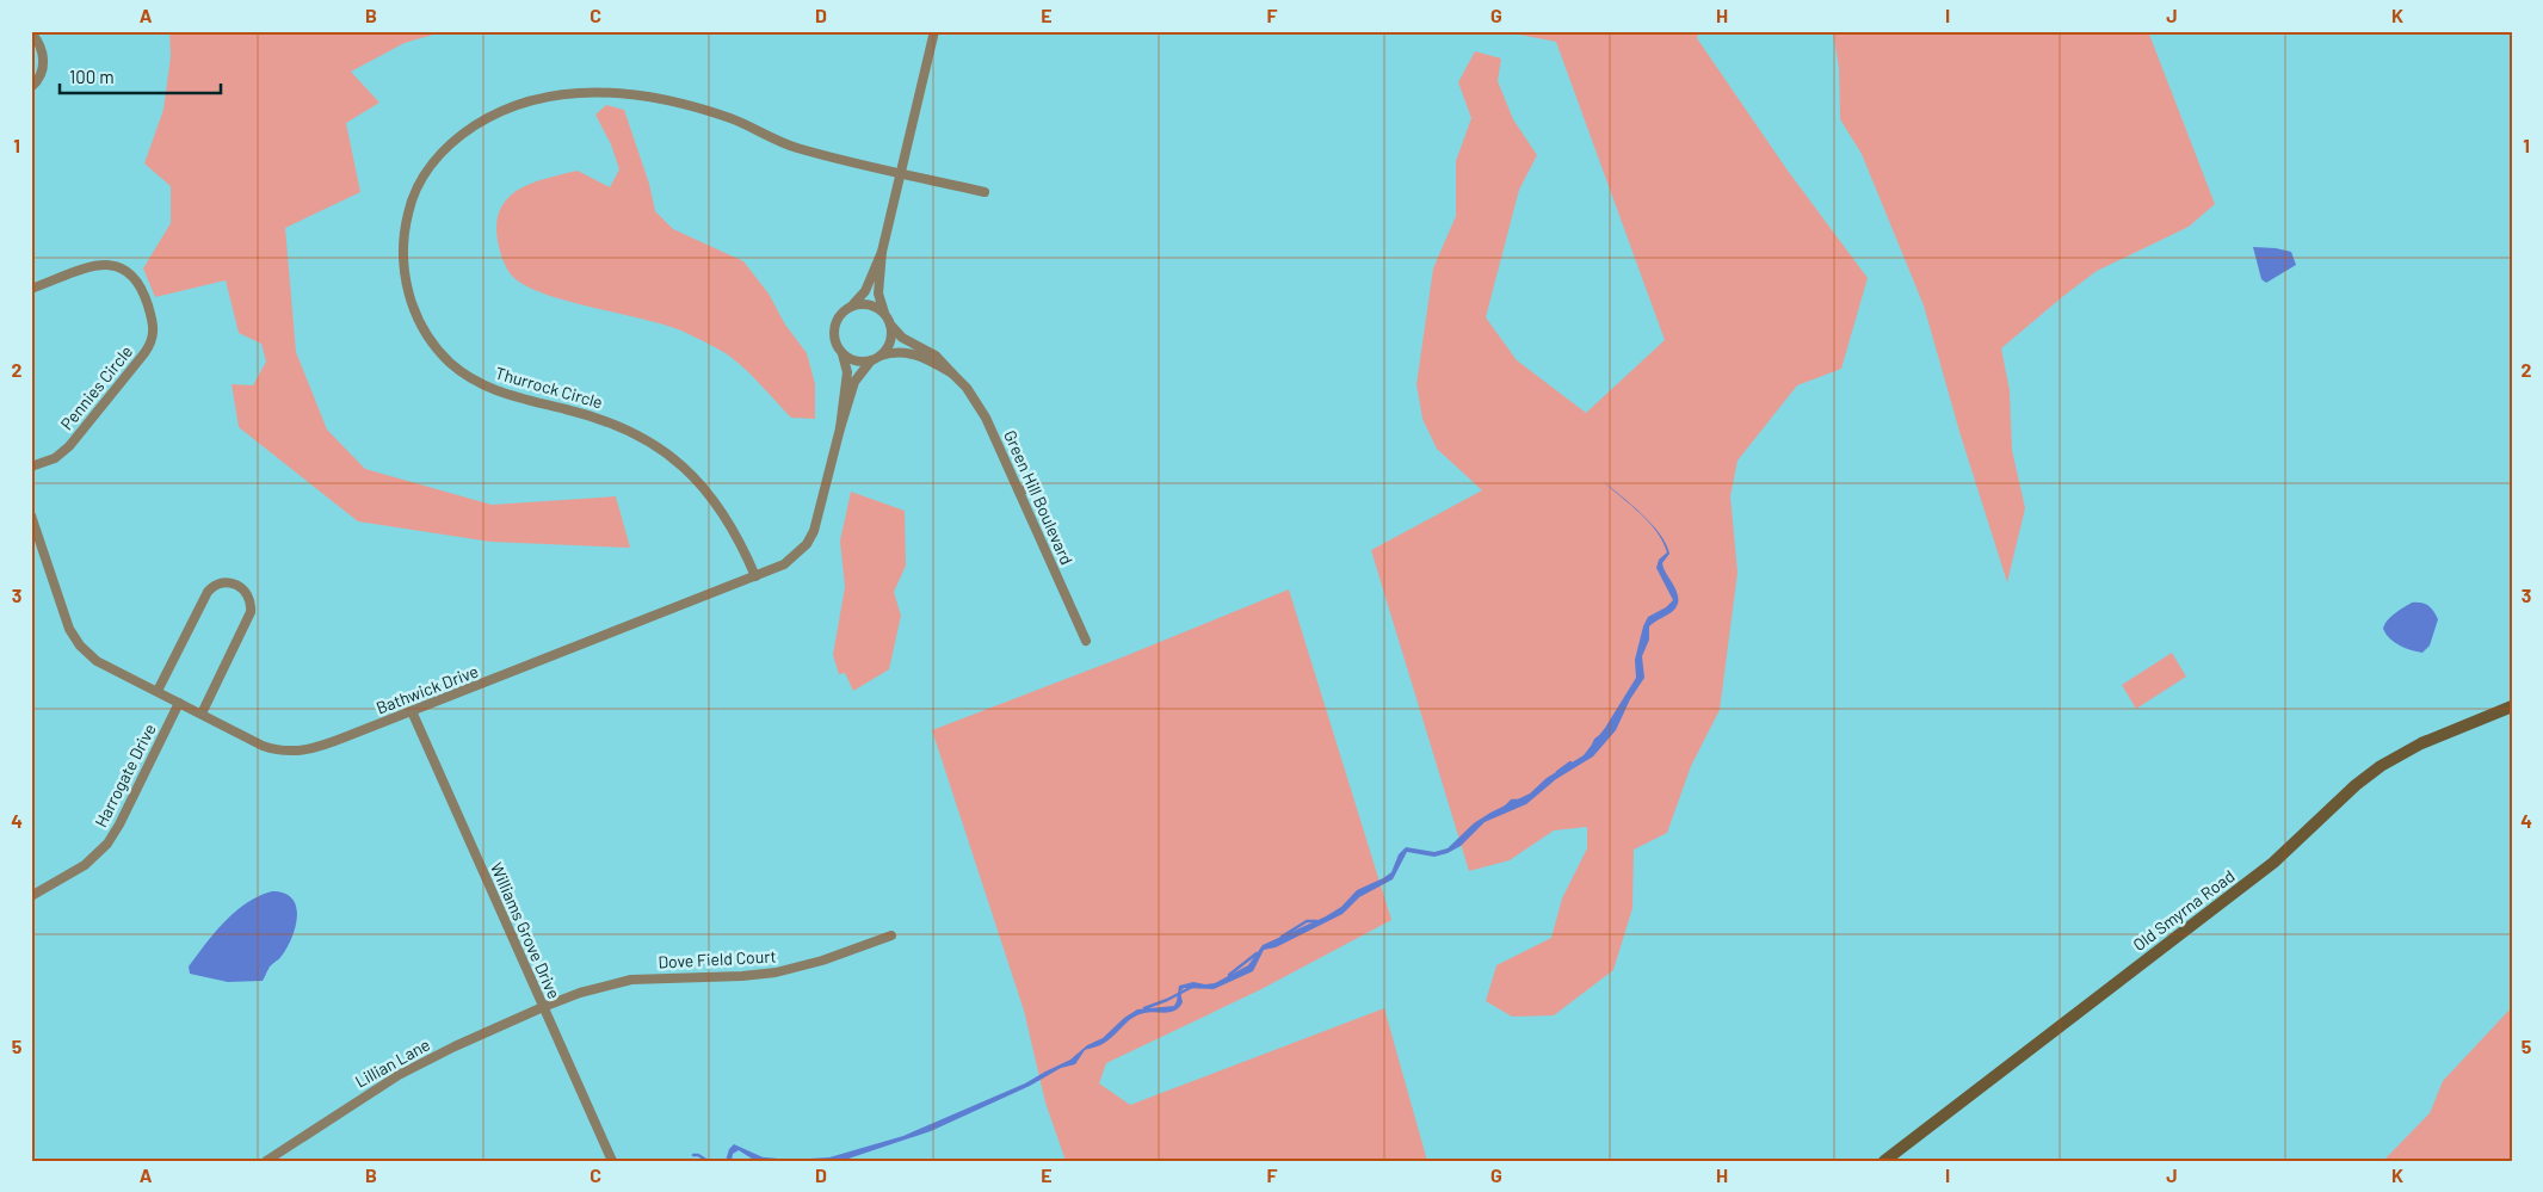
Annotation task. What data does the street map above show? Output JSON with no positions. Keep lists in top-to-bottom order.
{
  "streets": {
    "street": [
      "Pennies Circle",
      "Thurrock Circle",
      "Green Hill Boulevard",
      "Bathwick Drive",
      "Harrogate Drive",
      "Old Smyrna Road",
      "Williams Grove Drive",
      "Dove Field Court",
      "Lillian Lane"
    ]
  },
  "crossings": [
    ["Thurrock Circle", "Bathwick Drive"],
    ["Green Hill Boulevard", "Bathwick Drive"],
    ["Bathwick Drive", "Harrogate Drive"],
    ["Bathwick Drive", "Williams Grove Drive"],
    ["Williams Grove Drive", "Dove Field Court"],
    ["Williams Grove Drive", "Lillian Lane"],
    ["Dove Field Court", "Lillian Lane"]
  ],
  "scale_bar": "100 m",
  "grid": {
    "columns": [
      "A",
      "B",
      "C",
      "D",
      "E",
      "F",
      "G",
      "H",
      "I",
      "J",
      "K"
    ],
    "rows": [
      "1",
      "2",
      "3",
      "4",
      "5"
    ]
  }
}
